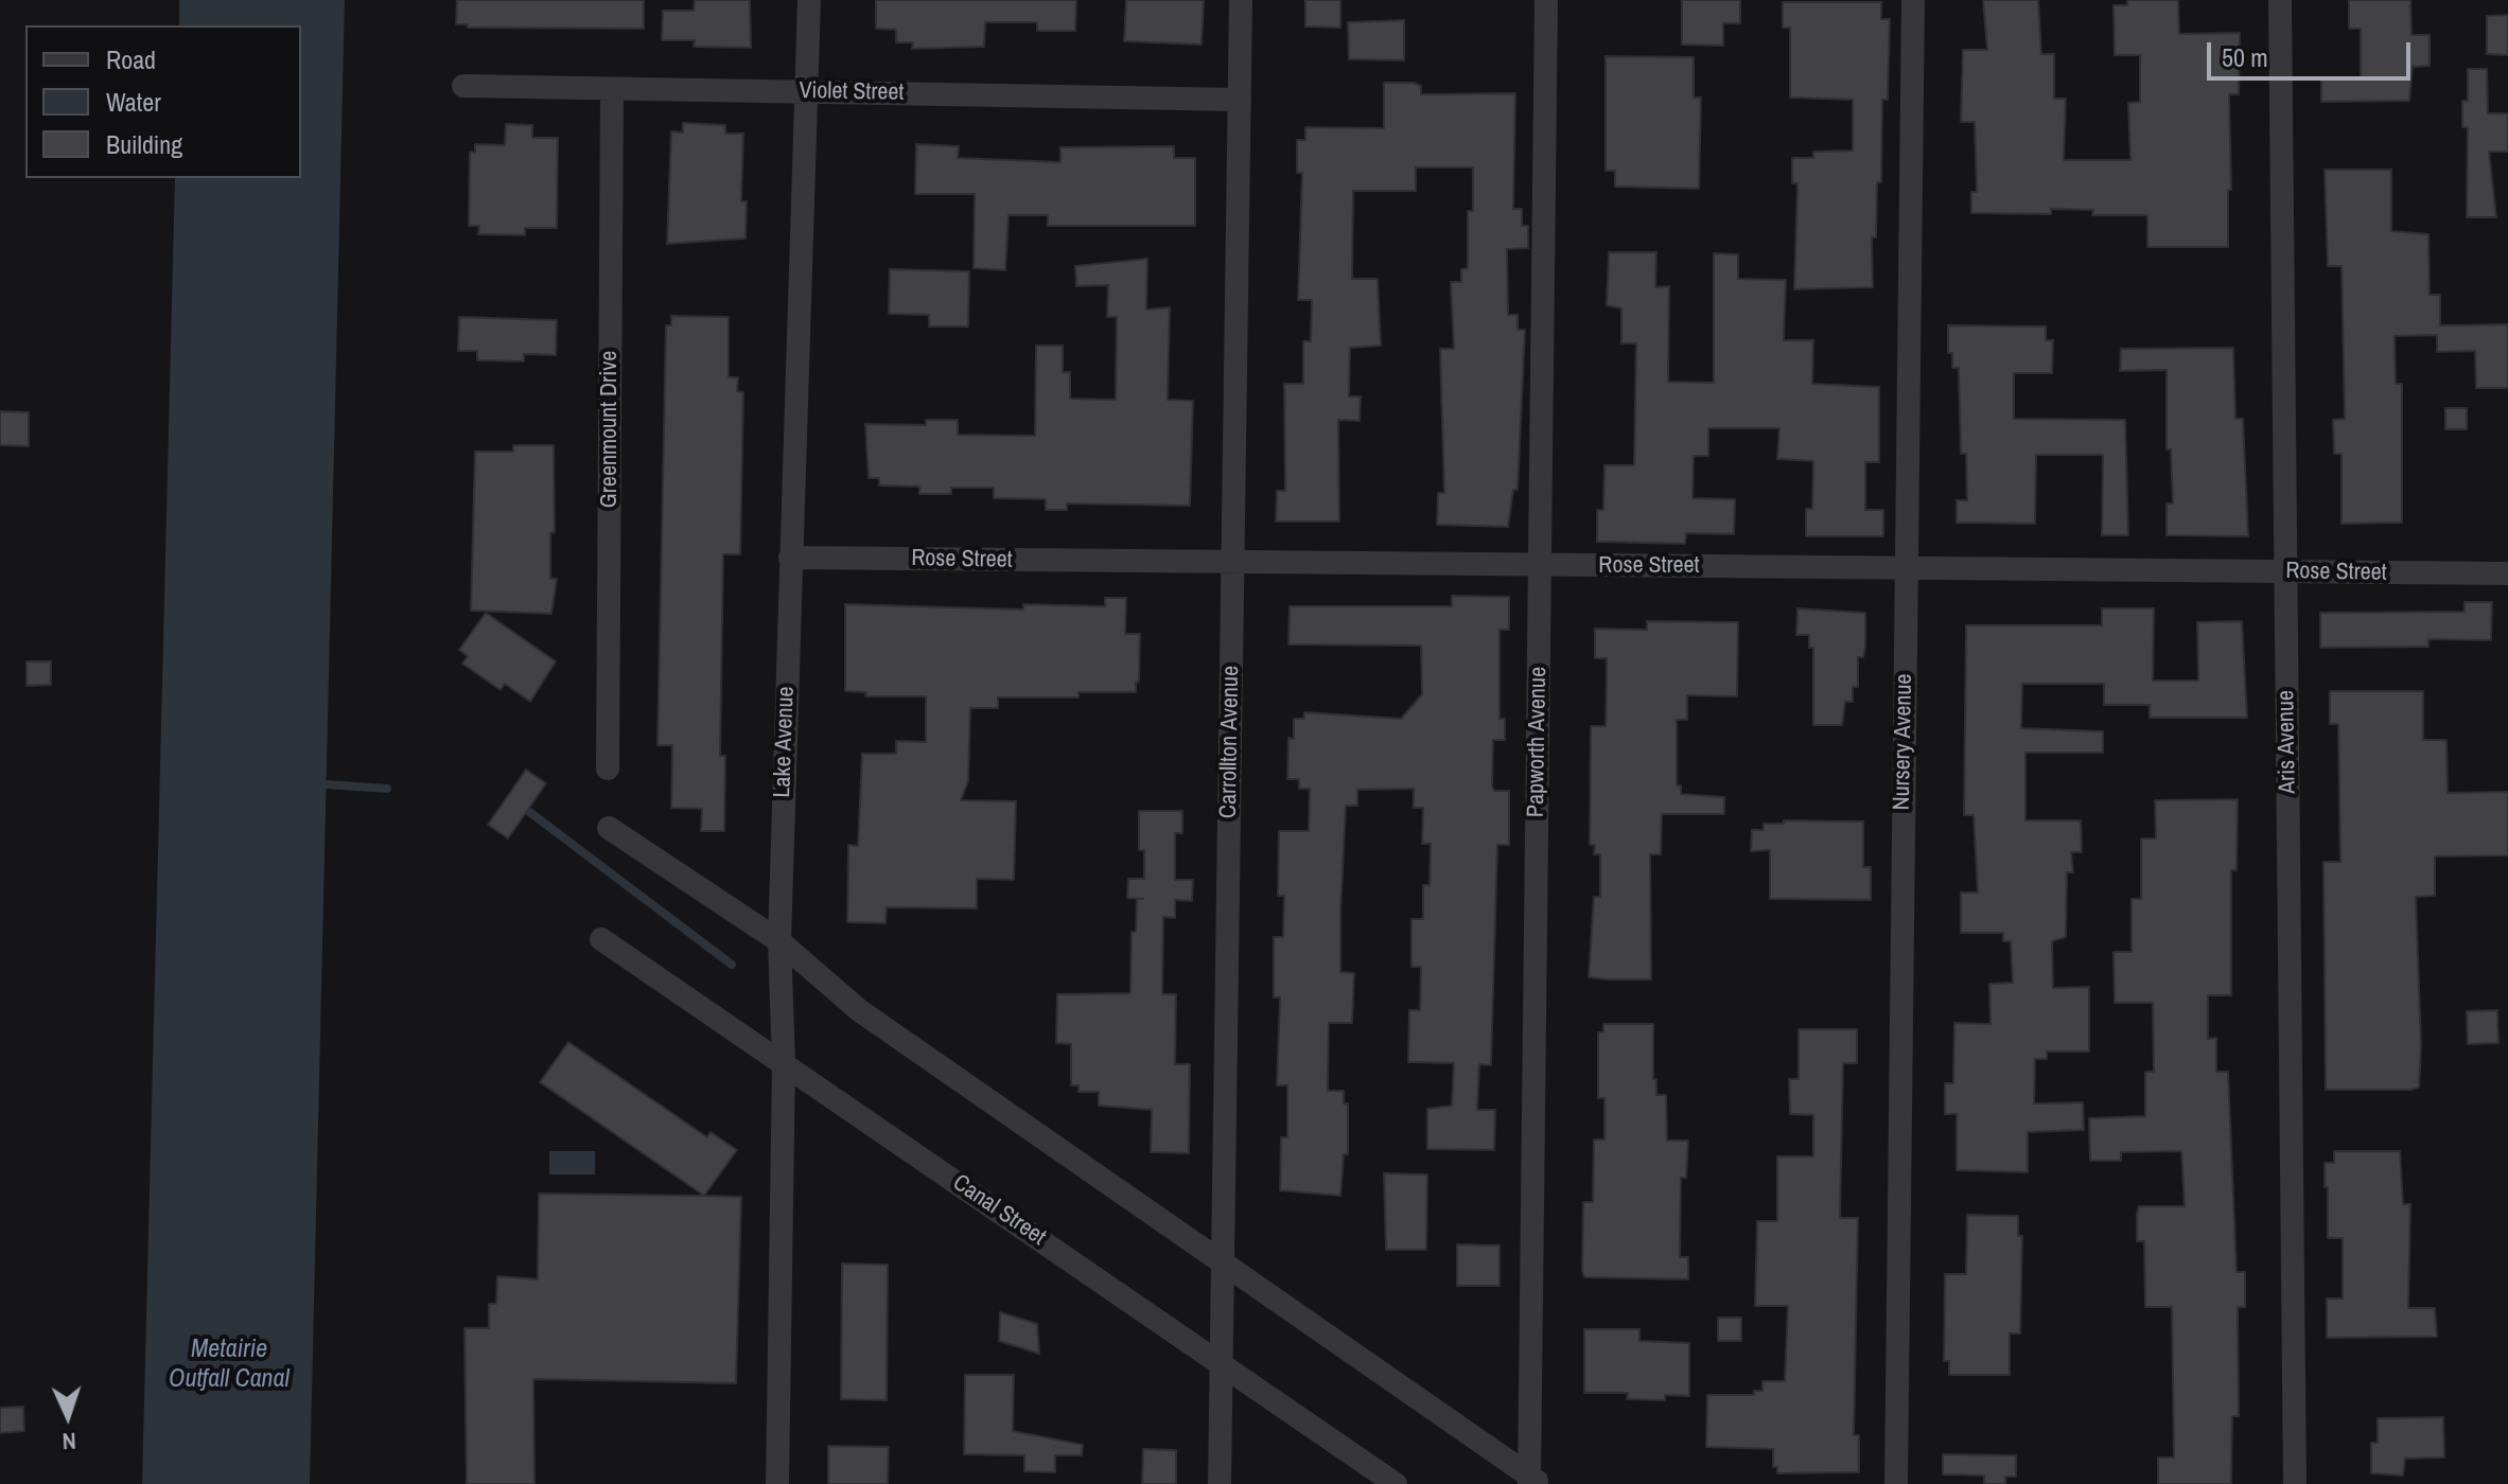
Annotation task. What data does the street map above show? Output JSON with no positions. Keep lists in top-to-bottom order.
{
  "streets": {
    "street": [
      "Violet Street",
      "Greenmount Drive",
      "Rose Street",
      "Lake Avenue",
      "Carrollton Avenue",
      "Papworth Avenue",
      "Nursery Avenue",
      "Aris Avenue",
      "Canal Street"
    ]
  },
  "crossings": [
    ["Violet Street", "Greenmount Drive"],
    ["Violet Street", "Lake Avenue"],
    ["Violet Street", "Carrollton Avenue"],
    ["Rose Street", "Lake Avenue"],
    ["Rose Street", "Carrollton Avenue"],
    ["Rose Street", "Papworth Avenue"],
    ["Rose Street", "Nursery Avenue"],
    ["Rose Street", "Aris Avenue"],
    ["Lake Avenue", "Canal Street"],
    ["Carrollton Avenue", "Canal Street"]
  ],
  "water": ["Metairie Outfall Canal"],
  "legend": ["Road", "Water", "Building"],
  "scale_bar": "50 m",
  "north": "bottom"
}
